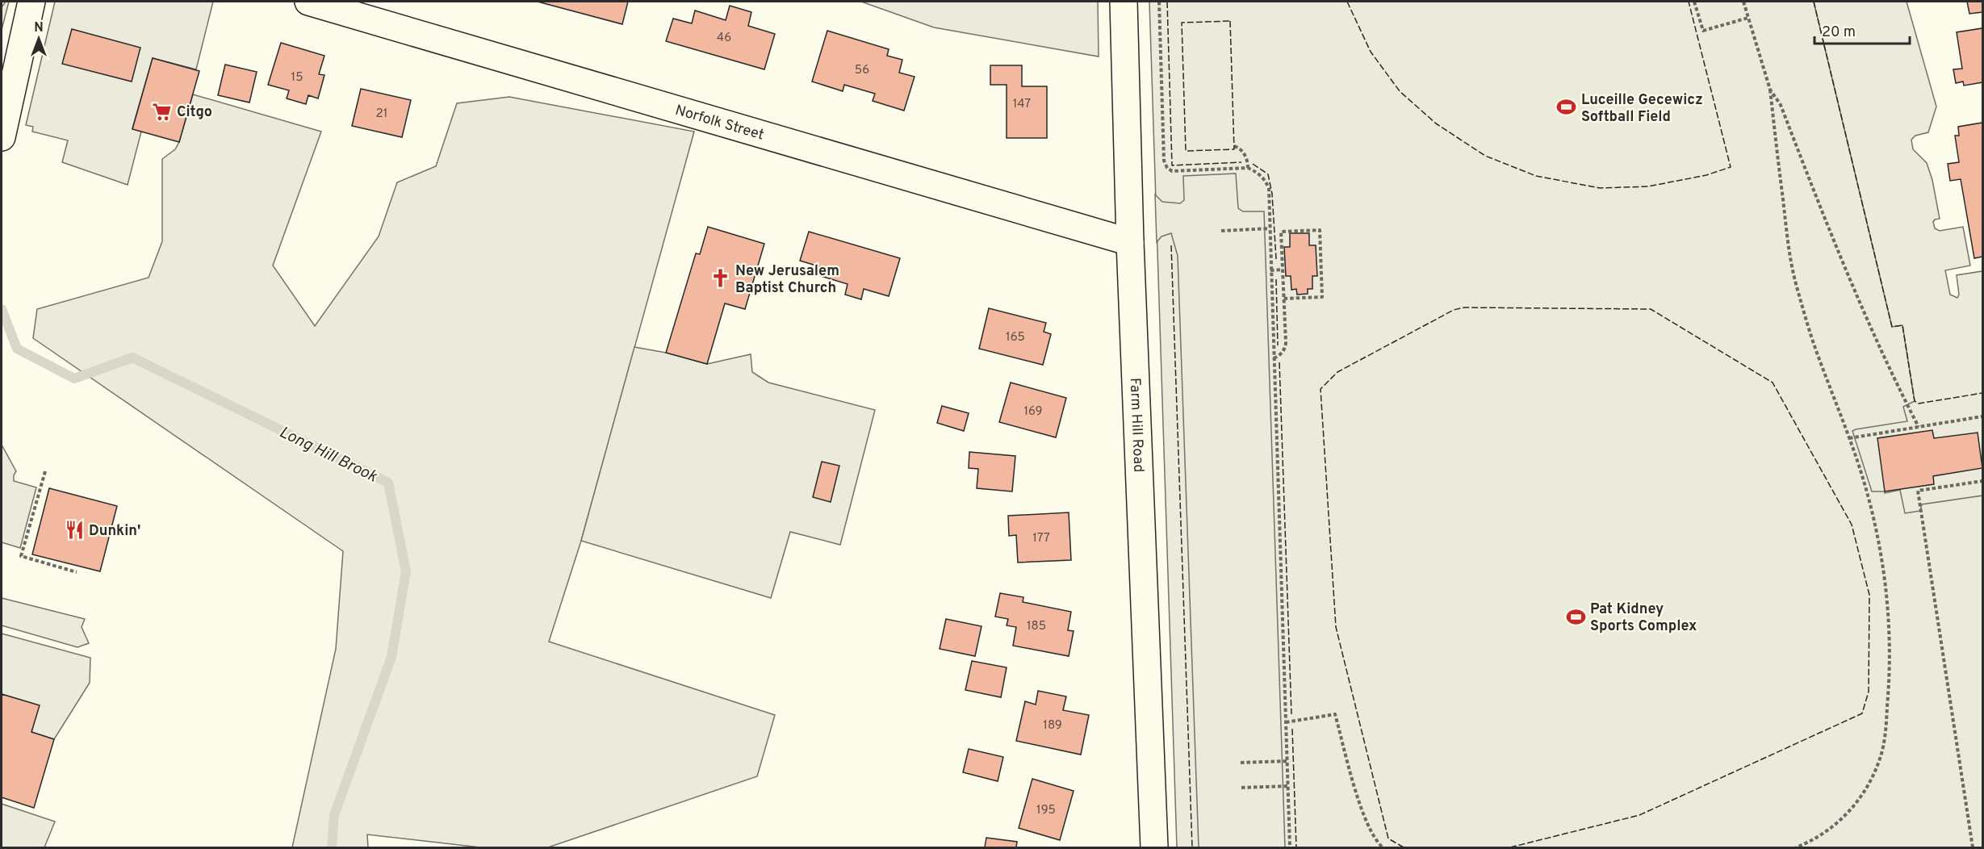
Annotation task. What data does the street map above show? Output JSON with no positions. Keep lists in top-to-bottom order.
{
  "streets": {
    "street": ["Norfolk Street", "Farm Hill Road"]
  },
  "crossings": [
    ["Norfolk Street", "Farm Hill Road"]
  ],
  "water": ["Long Hill Brook"],
  "places": {
    "sports": ["Luceille Gecewicz Softball Field", "Pat Kidney Sports Complex"],
    "supermarket": ["Citgo"],
    "church": ["New Jerusalem Baptist Church"],
    "restaurant": ["Dunkin'"]
  },
  "house_numbers": [
    "46",
    "56",
    "15",
    "147",
    "21",
    "165",
    "169",
    "177",
    "185",
    "189",
    "195"
  ],
  "scale_bar": "20 m",
  "north": "top"
}
